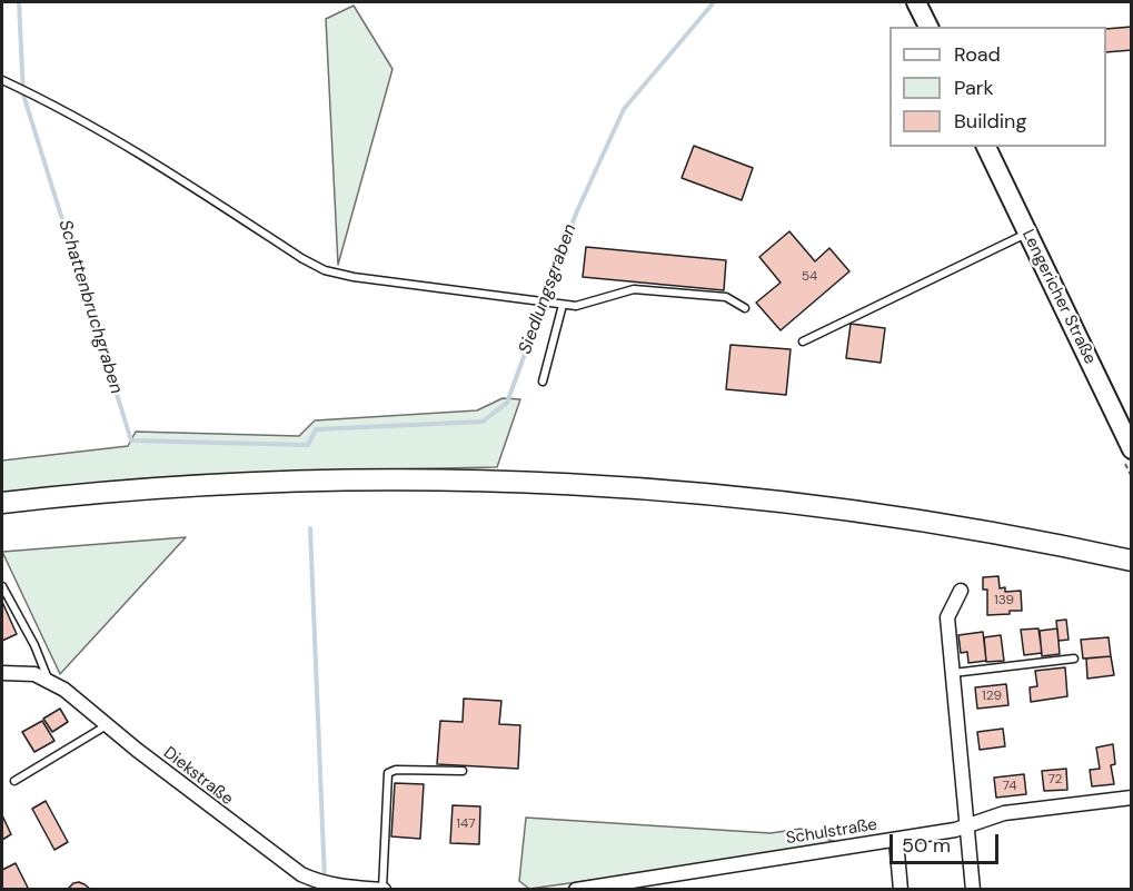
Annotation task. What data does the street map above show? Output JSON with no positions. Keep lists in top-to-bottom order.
{
  "streets": {
    "main road": ["Lengericher Straße"],
    "street": ["Diekstraße", "Schulstraße"]
  },
  "water": ["Siedlungsgraben", "Schattenbruchgraben"],
  "house_numbers": [
    "54",
    "139",
    "129",
    "72",
    "74",
    "147"
  ],
  "legend": ["Road", "Park", "Building"],
  "scale_bar": "50 m"
}
